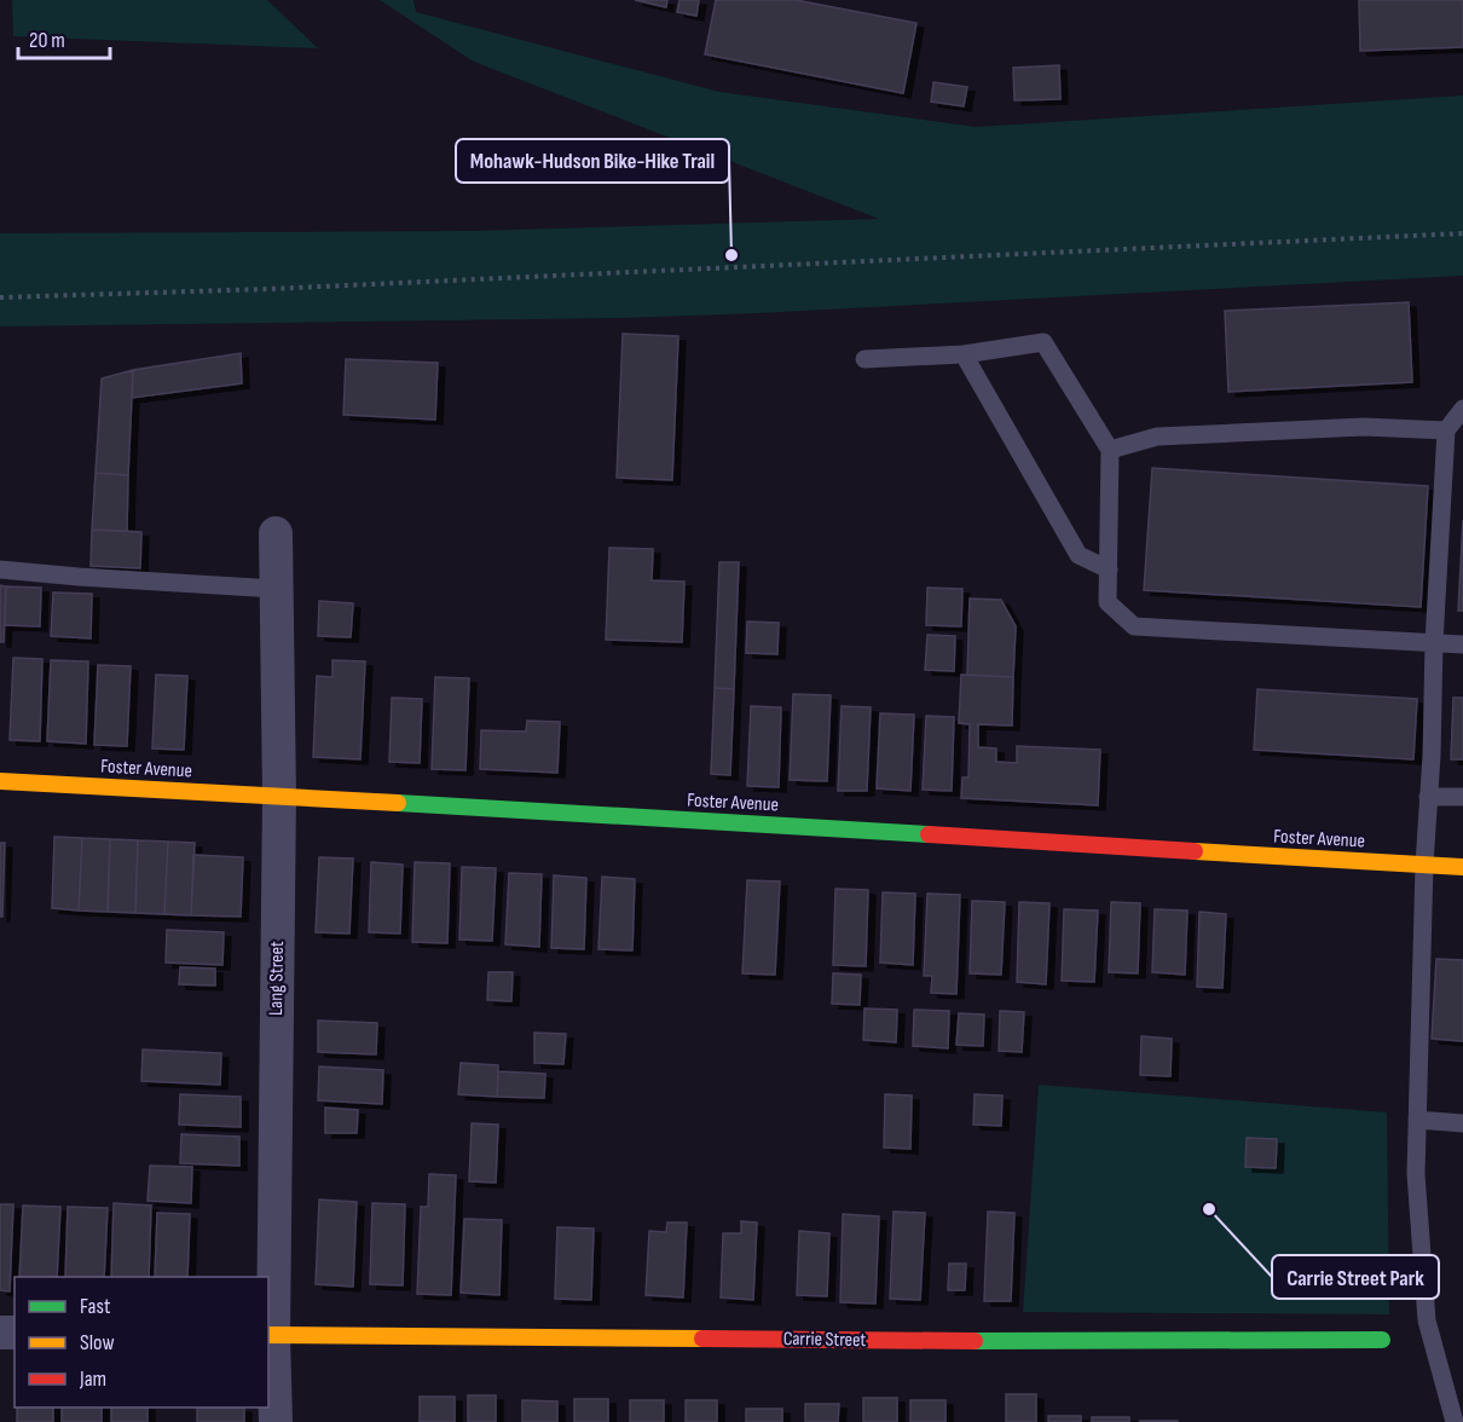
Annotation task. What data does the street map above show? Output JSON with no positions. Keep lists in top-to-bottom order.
{
  "streets": {
    "street": ["Foster Avenue", "Lang Street", "Carrie Street"]
  },
  "crossings": [
    ["Foster Avenue", "Lang Street"],
    ["Lang Street", "Carrie Street"]
  ],
  "places": ["Mohawk-Hudson Bike-Hike Trail", "Carrie Street Park"],
  "legend": ["Fast", "Slow", "Jam"],
  "scale_bar": "20 m"
}
